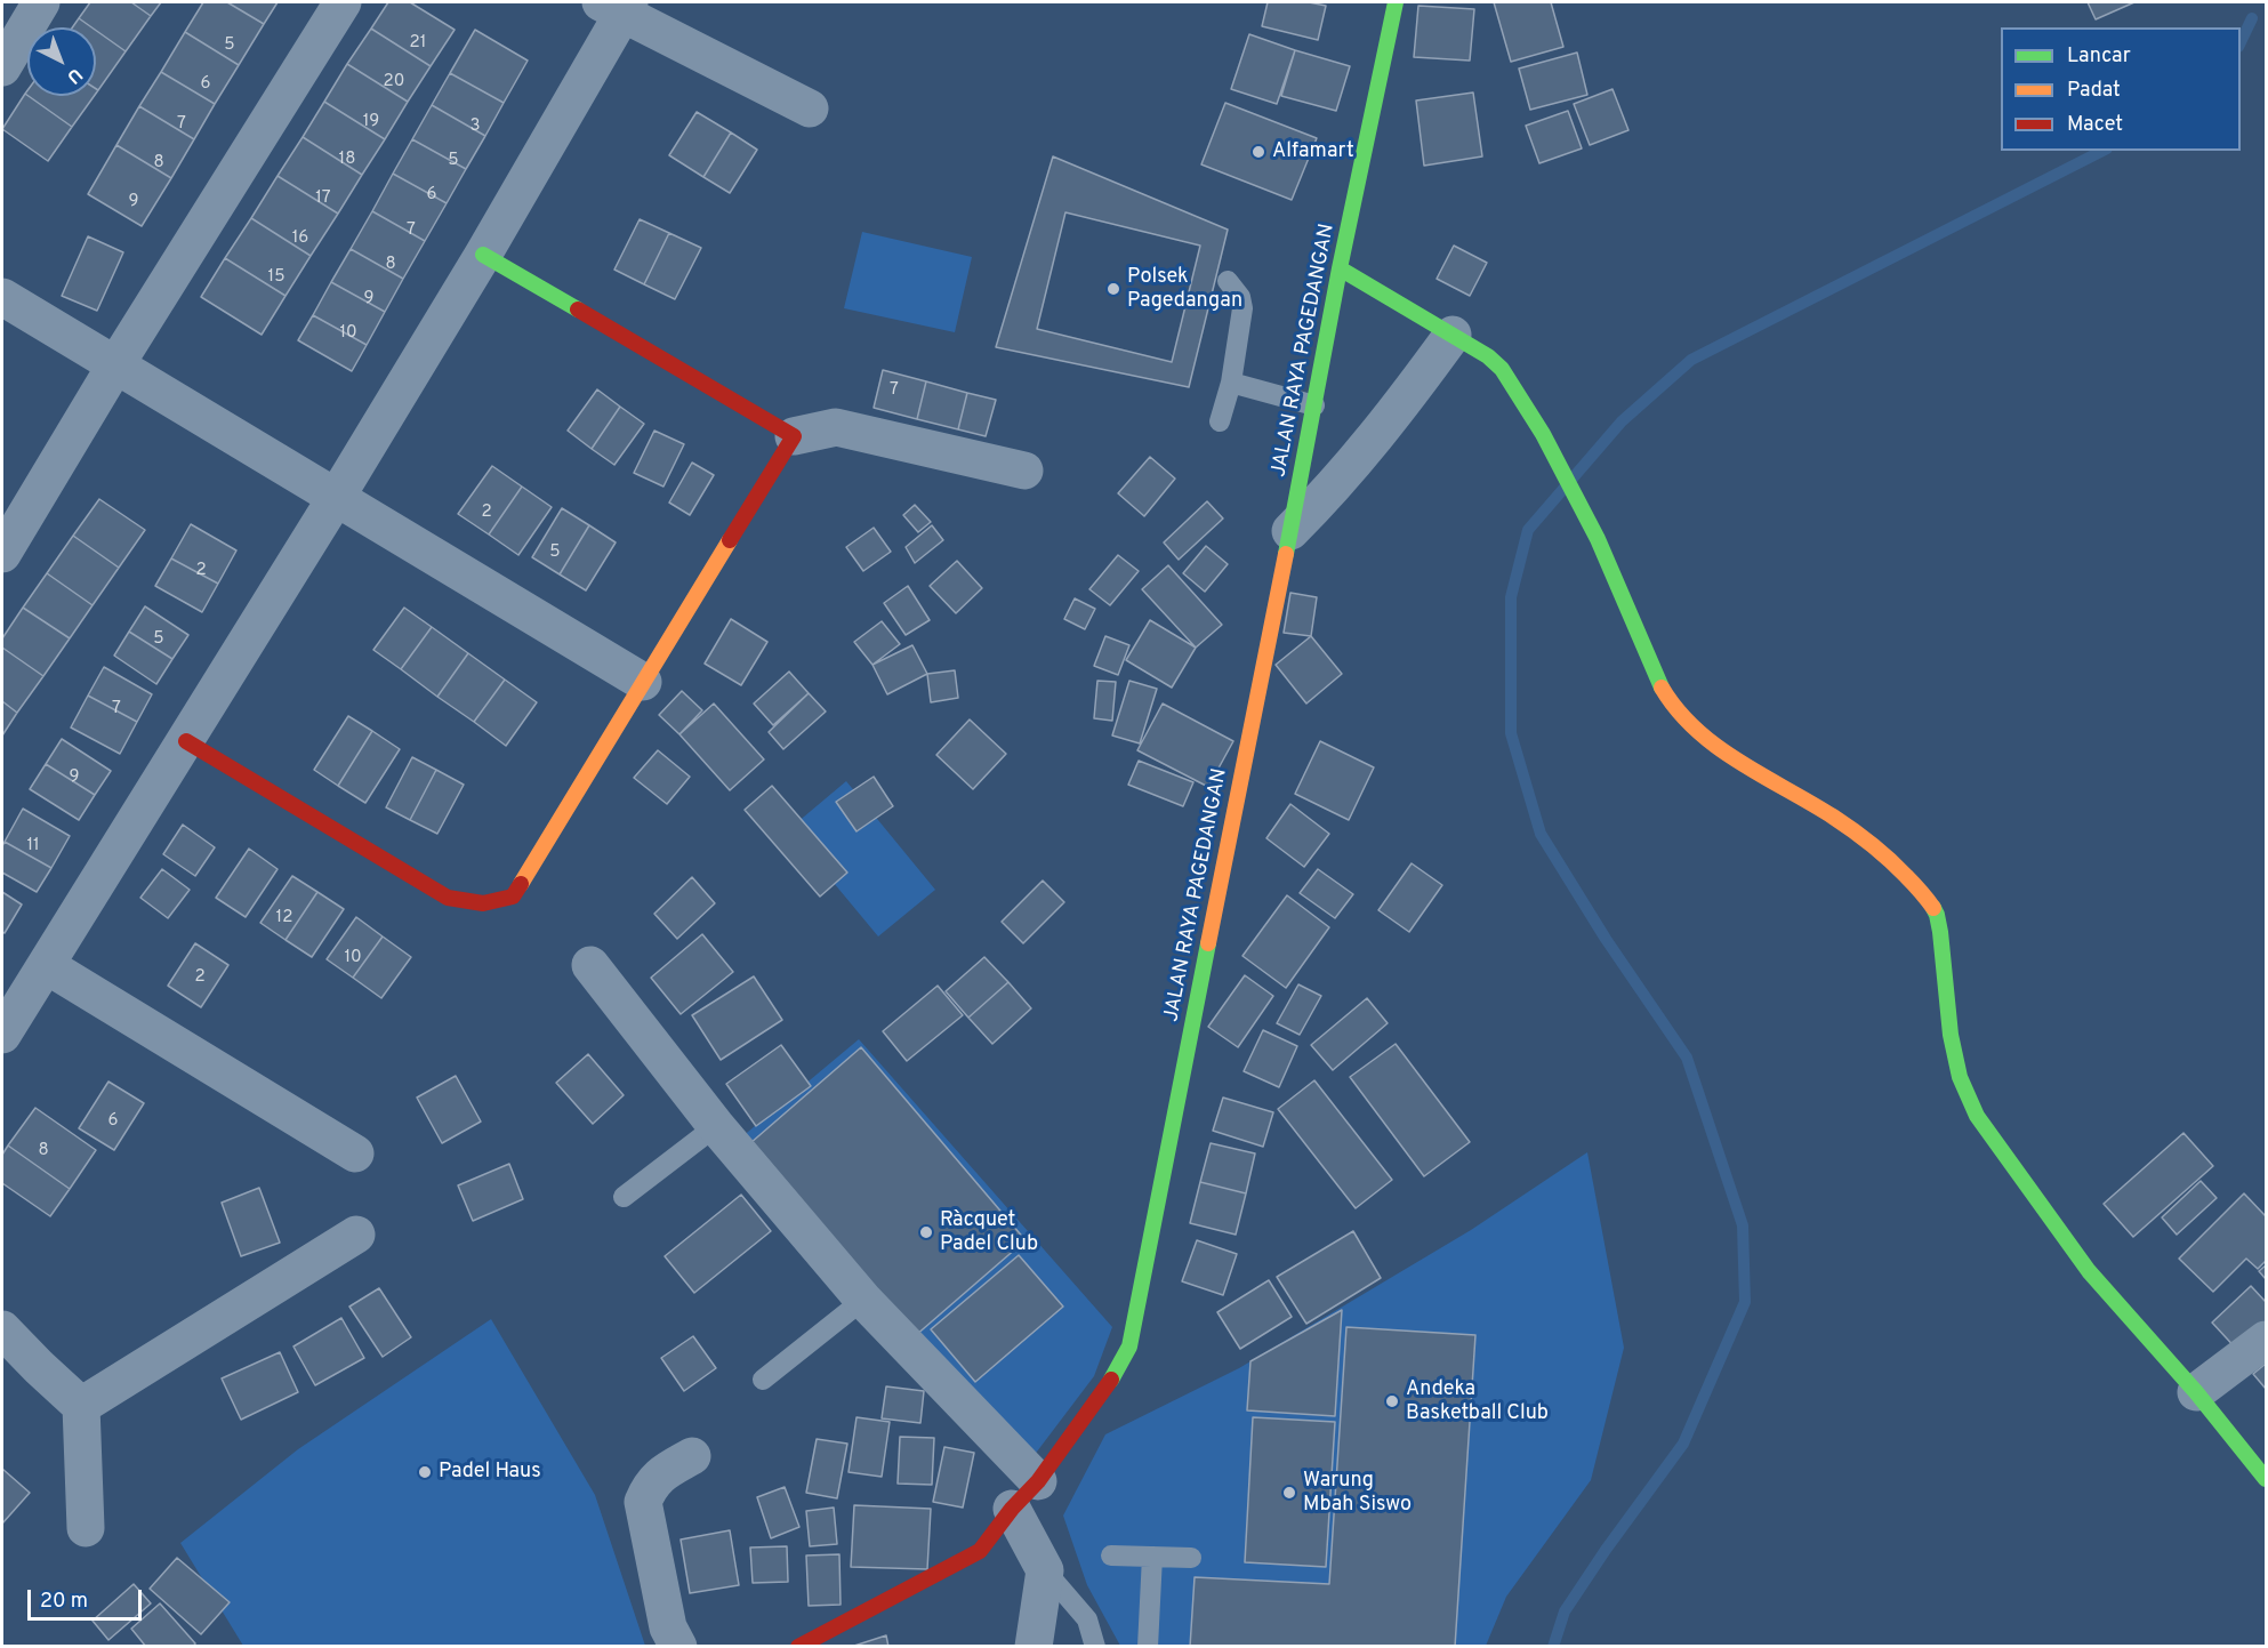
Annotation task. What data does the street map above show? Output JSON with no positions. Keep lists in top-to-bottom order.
{
  "streets": {
    "street": ["JALAN RAYA PAGEDANGAN"]
  },
  "places": [
    "Alfamart",
    "Polsek Pagedangan",
    "Ràcquet Padel Club",
    "Andeka Basketball Club",
    "Padel Haus",
    "Warung Mbah Siswo"
  ],
  "house_numbers": [
    "21",
    "5",
    "20",
    "6",
    "19",
    "7",
    "3",
    "18",
    "5",
    "8",
    "6",
    "17",
    "9",
    "7",
    "16",
    "8",
    "15",
    "9",
    "10",
    "7",
    "2",
    "5",
    "2",
    "5",
    "7",
    "9",
    "11",
    "12",
    "10",
    "2",
    "6",
    "8"
  ],
  "legend": ["Lancar", "Padat", "Macet"],
  "scale_bar": "20 m",
  "north": "bottom right"
}
